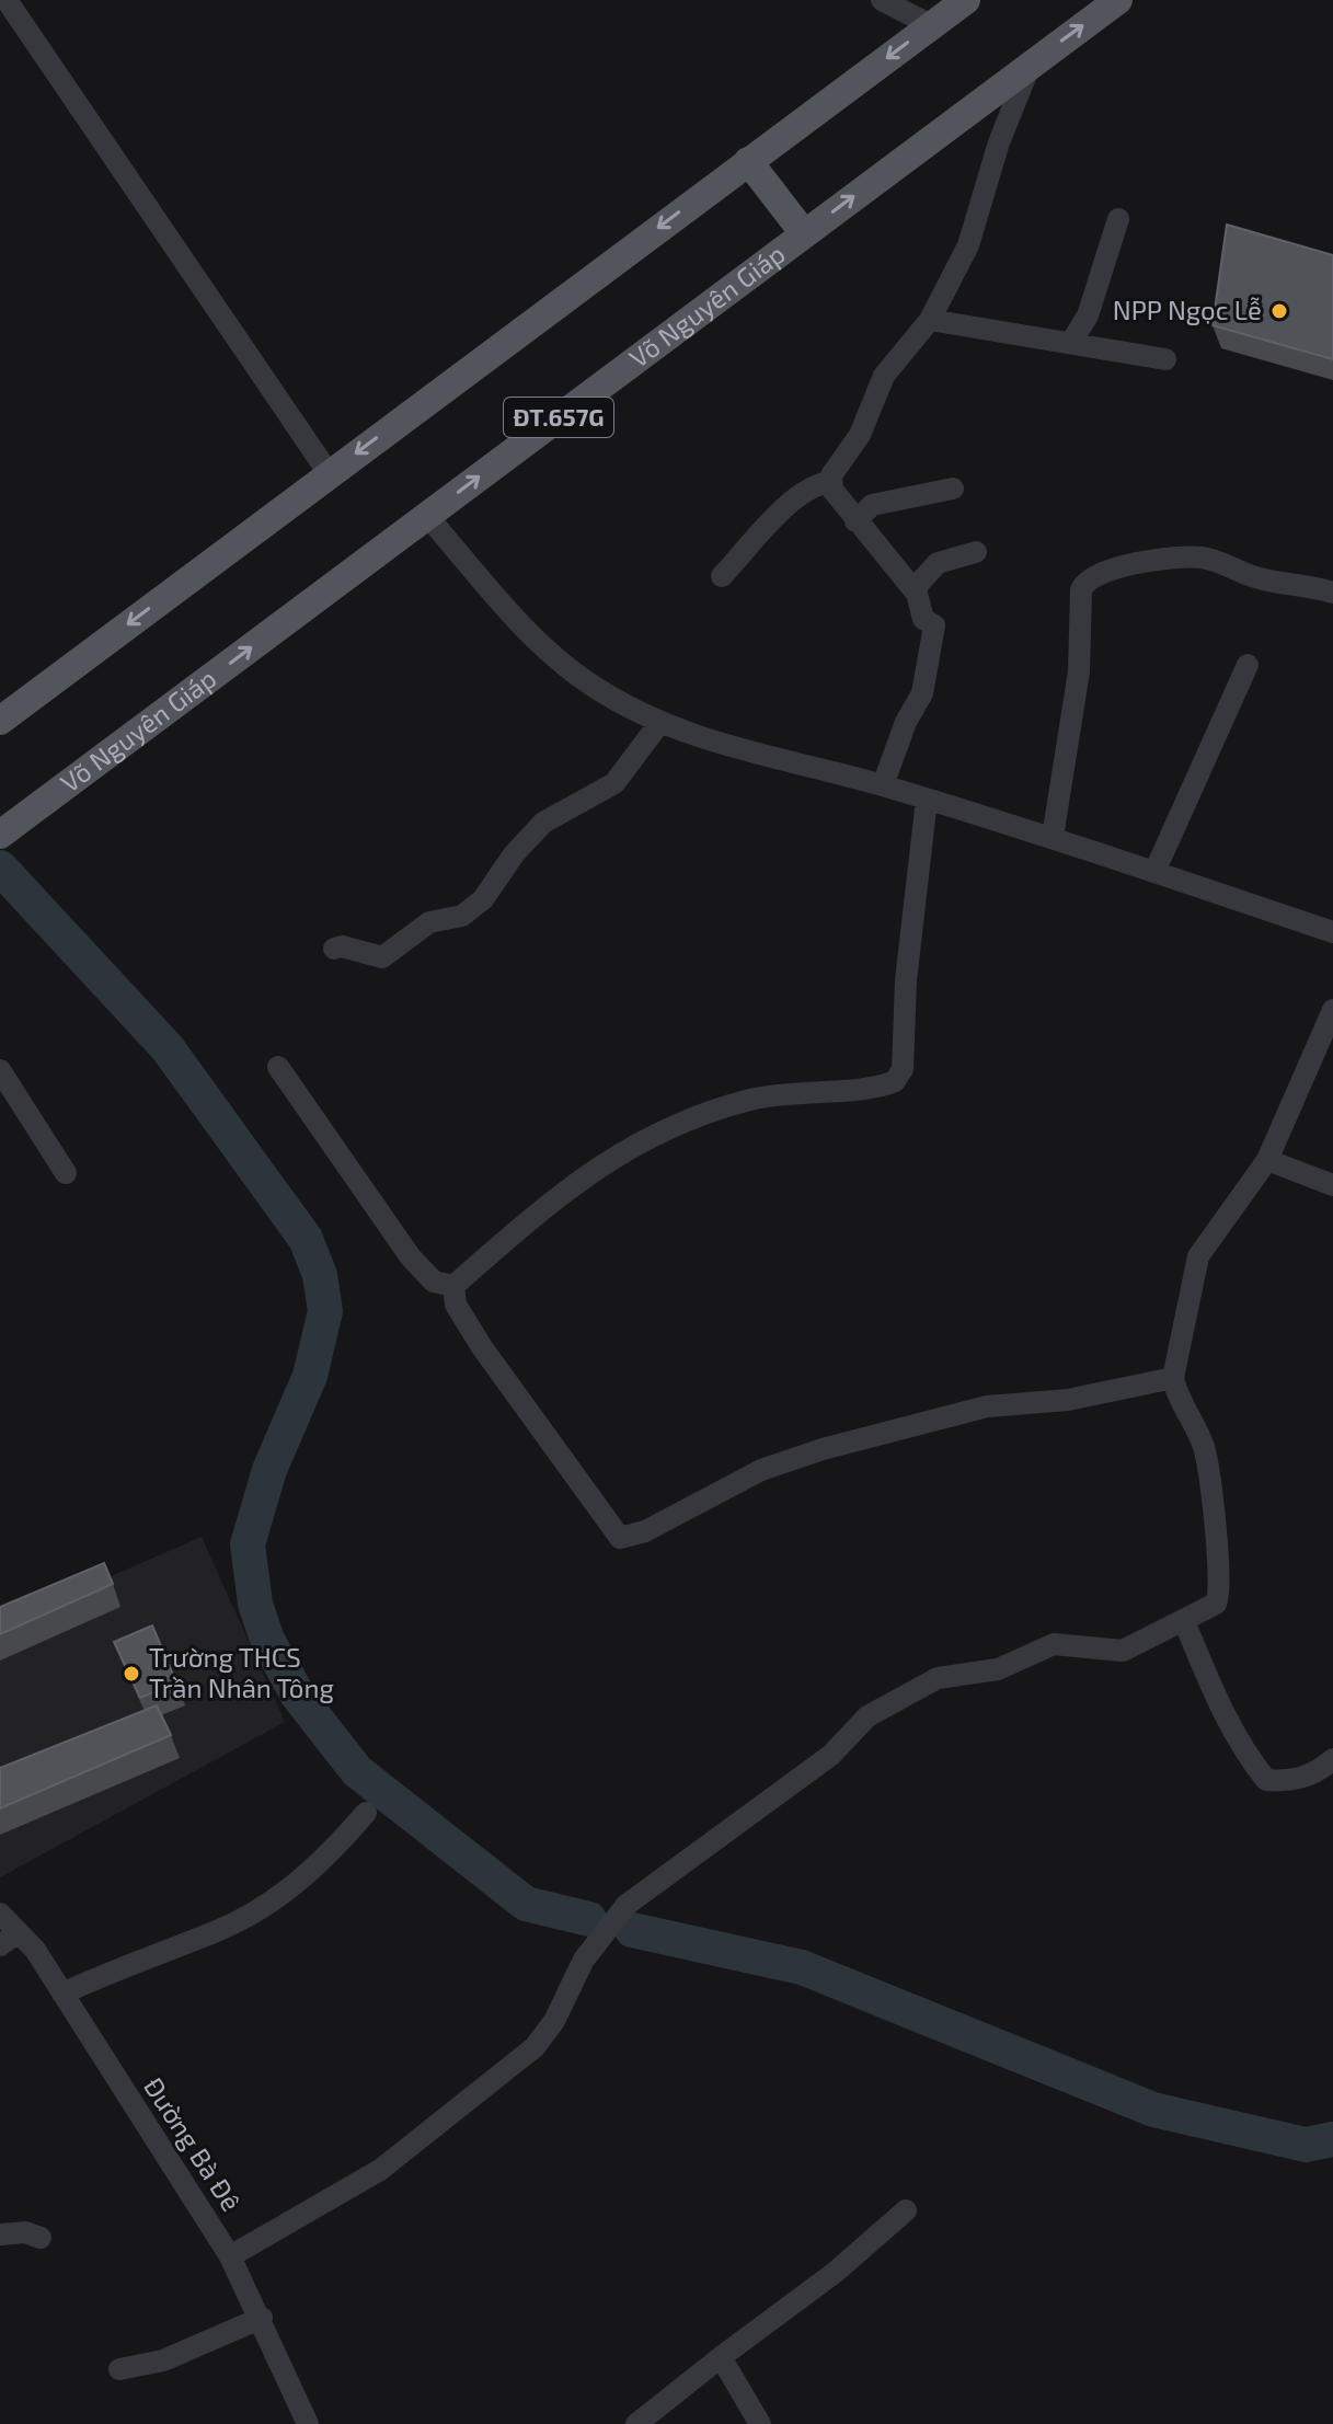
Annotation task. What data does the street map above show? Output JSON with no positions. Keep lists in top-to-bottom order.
{
  "streets": {
    "main road": ["Võ Nguyên Giáp", "ĐT.657G"],
    "street": ["Đường Bà Đê"]
  },
  "places": ["NPP Ngọc Lễ", "Trường THCS Trần Nhân Tông"]
}
